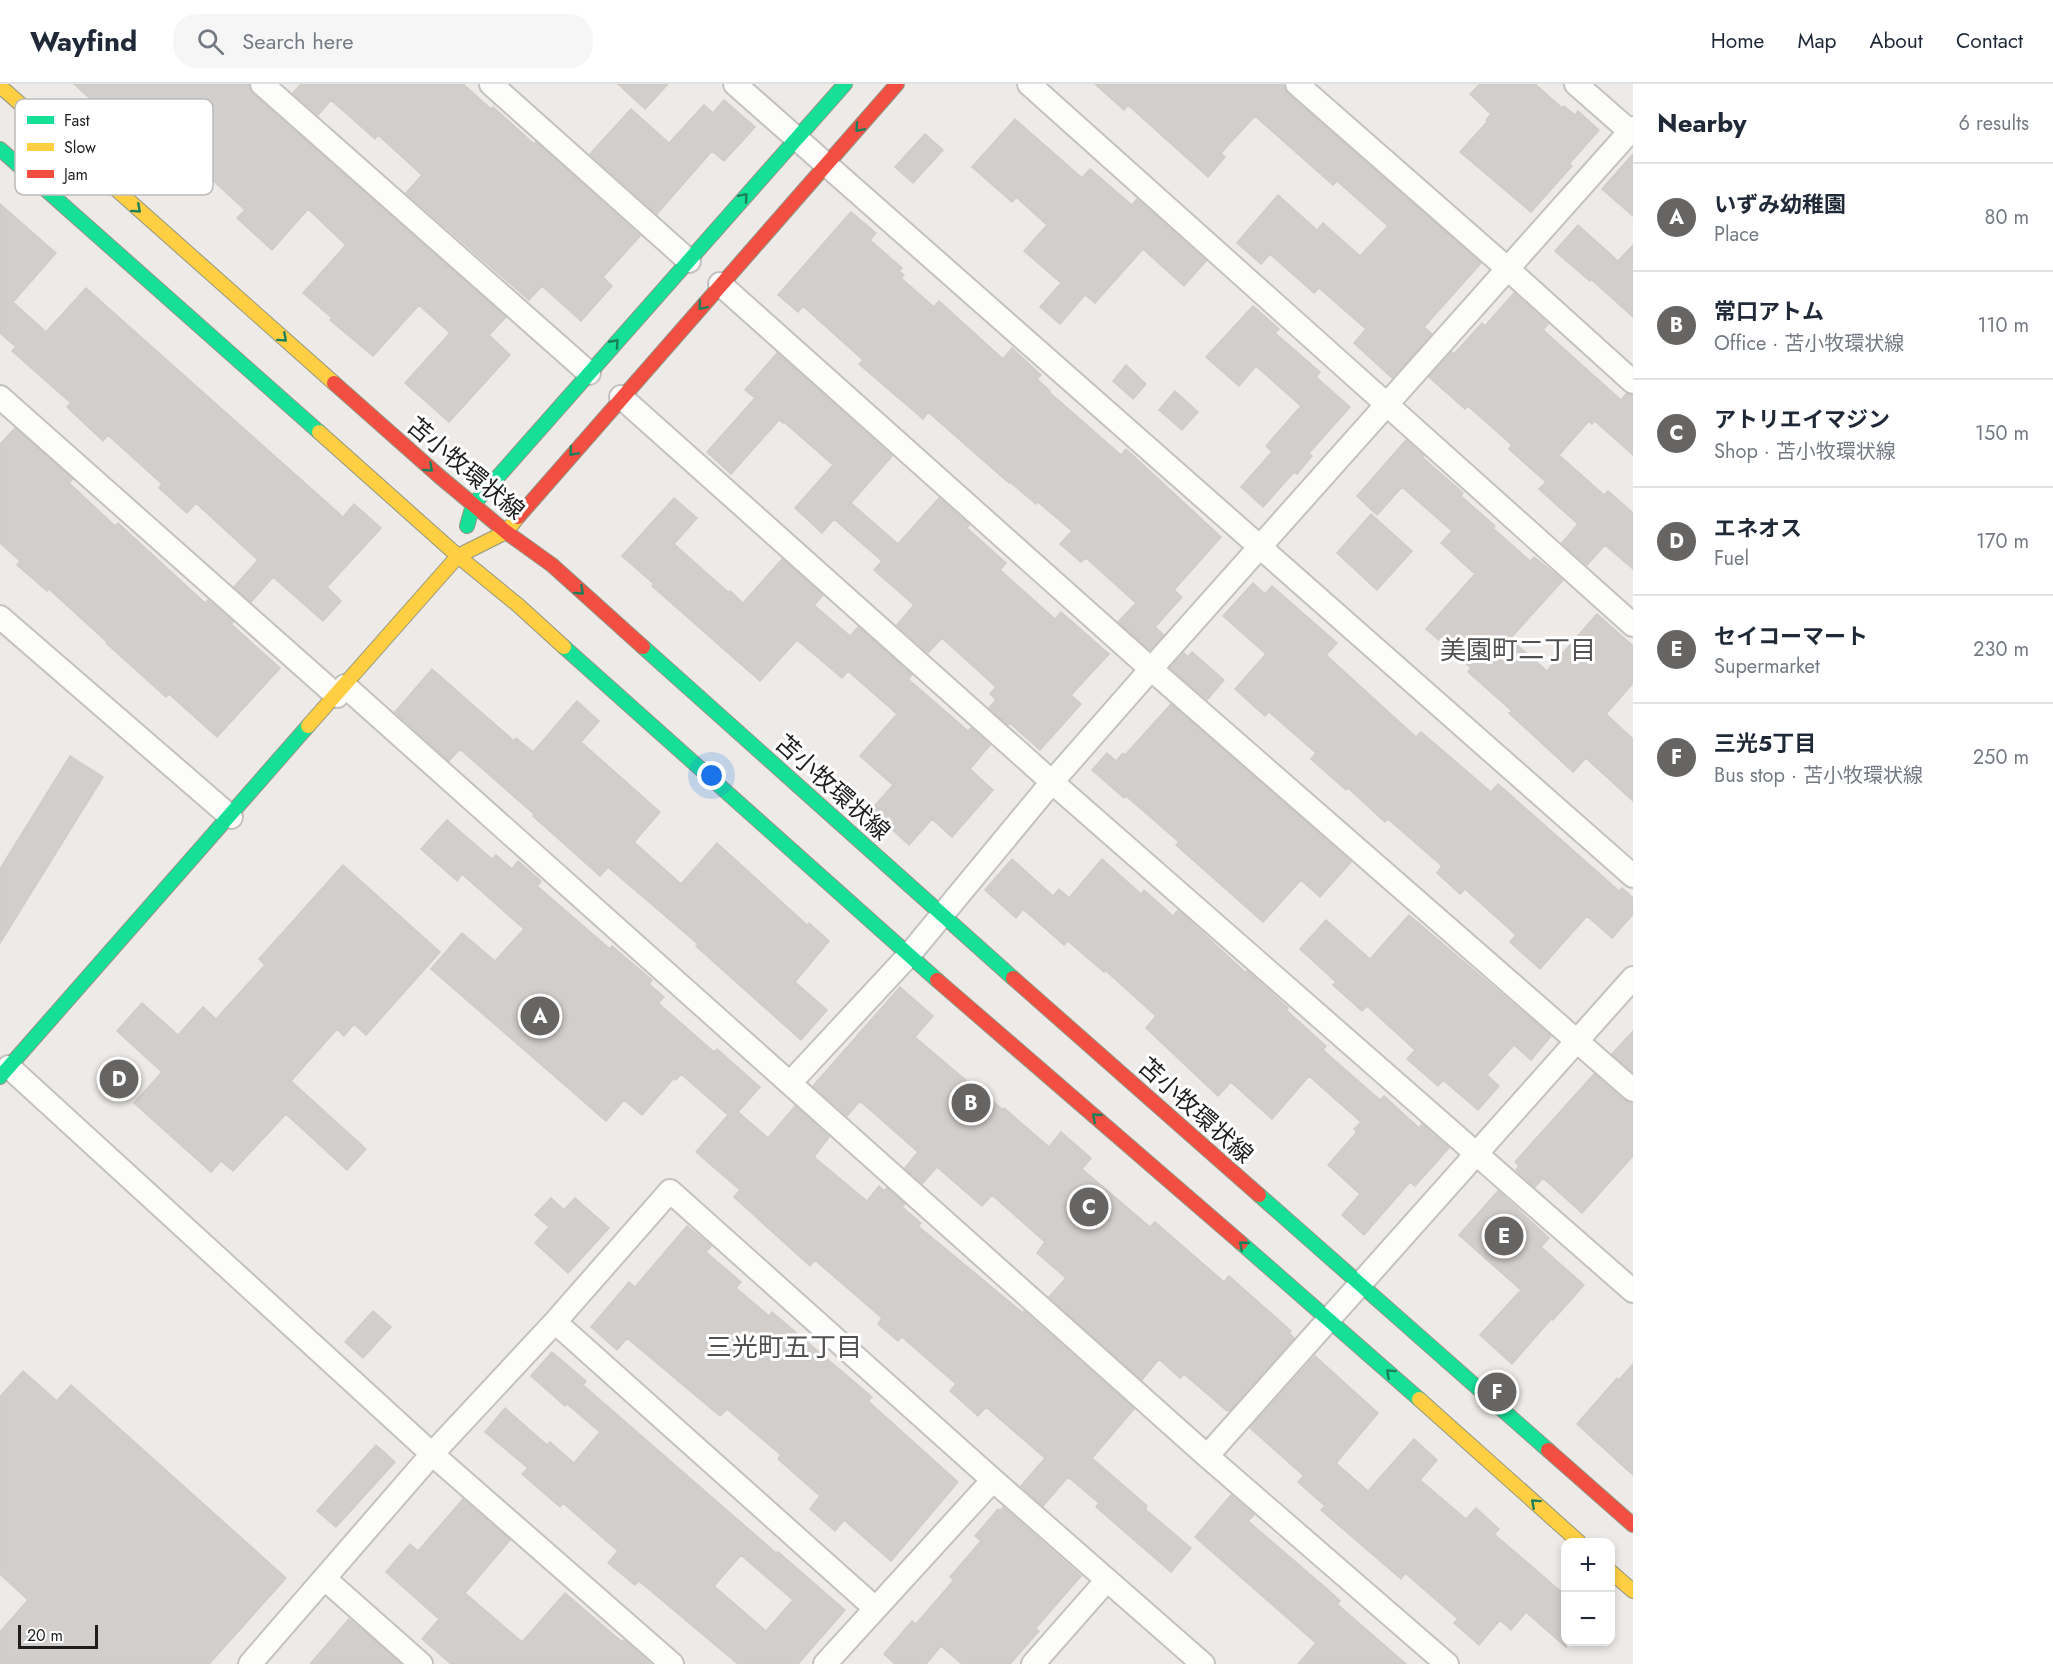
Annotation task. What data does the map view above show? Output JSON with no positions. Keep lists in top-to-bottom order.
{
  "streets": {
    "main road": ["苫小牧環状線"]
  },
  "districts": ["美園町二丁目", "三光町五丁目"],
  "legend": ["Fast", "Slow", "Jam"],
  "scale_bar": "20 m",
  "page": {
    "header": "Wayfind",
    "search": "Search here",
    "nav": [
      "Home",
      "Map",
      "About",
      "Contact"
    ],
    "heading": ["Nearby", "6 results"],
    "list": [
      {
        "mark": "A",
        "name": "いずみ幼稚園",
        "note": "Place",
        "value": "80 m"
      },
      {
        "mark": "B",
        "name": "常口アトム",
        "note": "Office · 苫小牧環状線",
        "value": "110 m"
      },
      {
        "mark": "C",
        "name": "アトリエイマジン",
        "note": "Shop · 苫小牧環状線",
        "value": "150 m"
      },
      {
        "mark": "D",
        "name": "エネオス",
        "note": "Fuel",
        "value": "170 m"
      },
      {
        "mark": "E",
        "name": "セイコーマート",
        "note": "Supermarket",
        "value": "230 m"
      },
      {
        "mark": "F",
        "name": "三光5丁目",
        "note": "Bus stop · 苫小牧環状線",
        "value": "250 m"
      }
    ],
    "pins": [
      "A",
      "D",
      "B",
      "C",
      "E",
      "F"
    ],
    "map_buttons": ["+", "−"],
    "scale": "20 m"
  }
}
